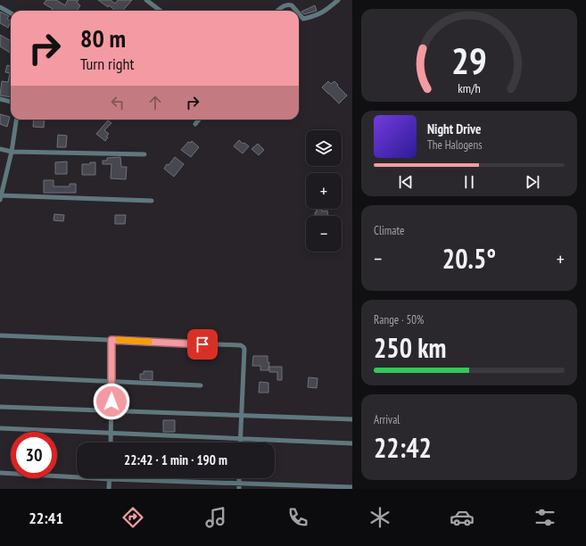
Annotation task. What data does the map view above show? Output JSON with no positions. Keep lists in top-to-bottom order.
{
  "page": {
    "turn": ["80 m", "Turn right"],
    "song": ["Night Drive", "The Halogens"],
    "map_buttons": ["+", "−"],
    "tile": [
      "Climate",
      ["Range · 50%", "250 km"],
      ["Arrival", "22:42"]
    ],
    "heat": ["−", "20.5°", "+"],
    "limit": "30",
    "trip": "22:42 · 1 min · 190 m",
    "tabs": "22:41",
    "gauge": ["29", "km/h"]
  }
}
